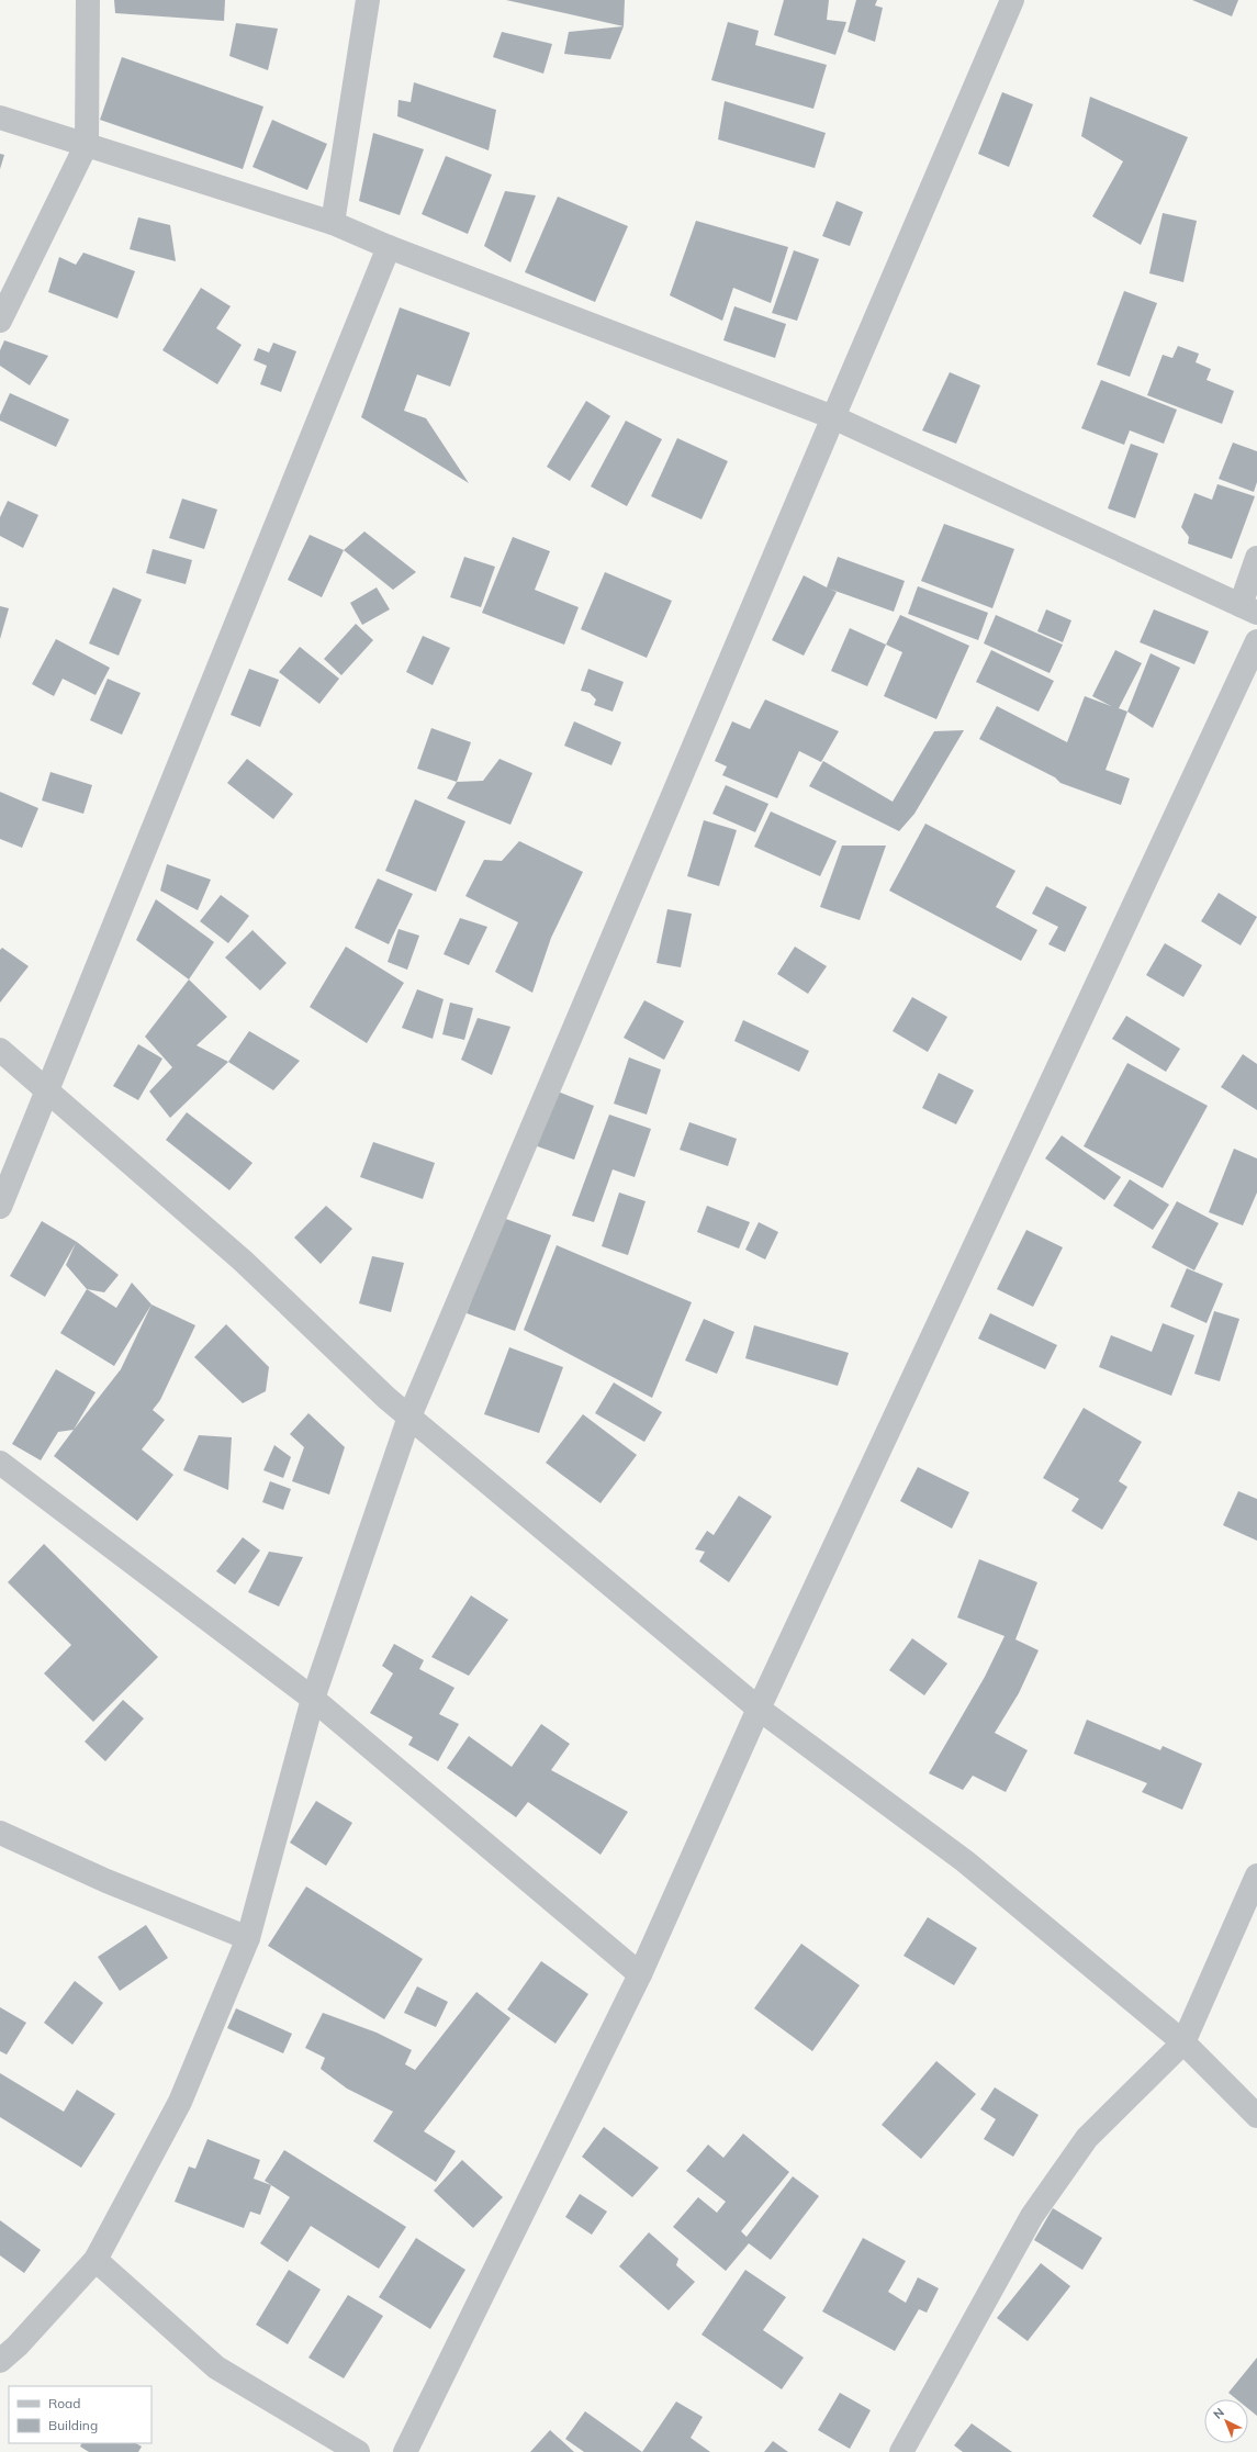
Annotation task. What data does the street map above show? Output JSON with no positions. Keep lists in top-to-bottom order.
{
  "legend": ["Road", "Building"],
  "north": "top left"
}
